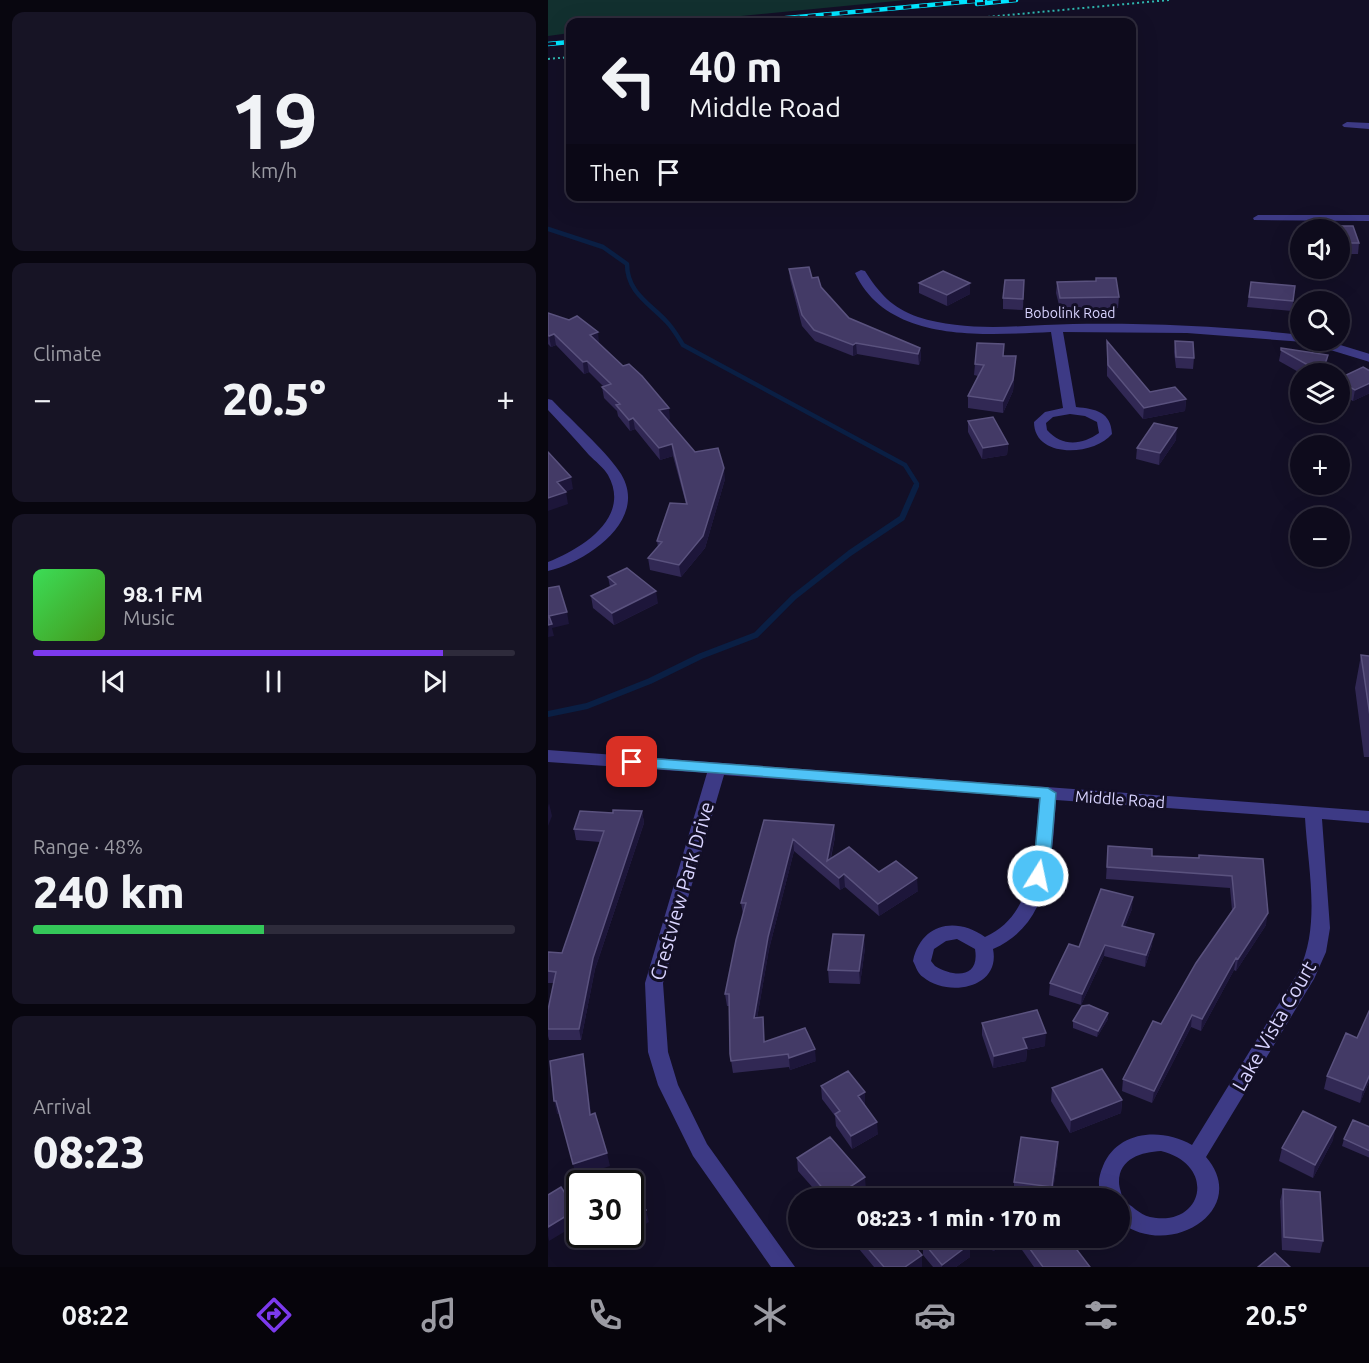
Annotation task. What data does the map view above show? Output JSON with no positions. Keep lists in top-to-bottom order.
{
  "streets": {
    "street": [
      "Bobolink Road",
      "Middle Road",
      "Crestview Park Drive",
      "Lake Vista Court"
    ]
  },
  "crossings": [
    ["Middle Road", "Crestview Park Drive"],
    ["Middle Road", "Lake Vista Court"]
  ],
  "page": {
    "tile": [
      ["19", "km/h"],
      "Climate",
      ["Range · 48%", "240 km"],
      ["Arrival", "08:23"]
    ],
    "turn": ["40 m", "Middle Road"],
    "then": "Then",
    "map_buttons": ["+", "−"],
    "heat": ["−", "20.5°", "+"],
    "song": ["98.1 FM", "Music"],
    "limit": "30",
    "trip": "08:23 · 1 min · 170 m",
    "tabs": ["08:22", "20.5°"]
  }
}
